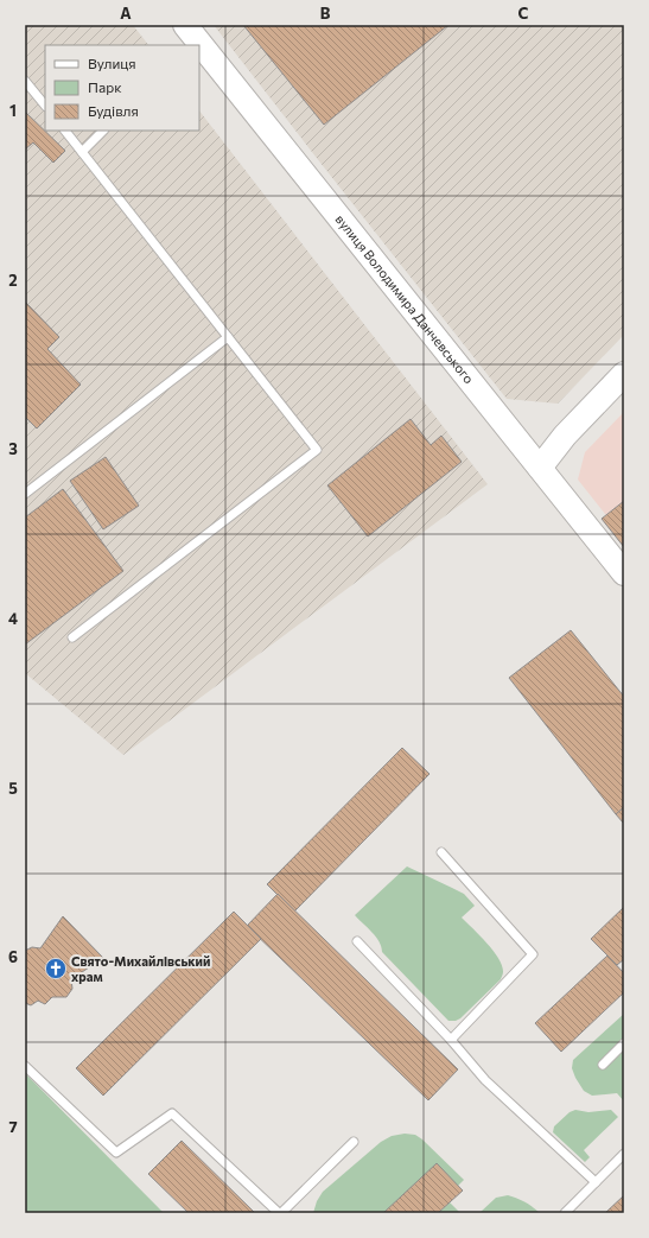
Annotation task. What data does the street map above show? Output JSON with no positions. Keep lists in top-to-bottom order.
{
  "streets": {
    "street": ["вулиця Володимира Данчевського"]
  },
  "places": {
    "church": ["Свято-Михайлівський храм"]
  },
  "legend": ["Вулиця", "Парк", "Будівля"],
  "grid": {
    "columns": ["A", "B", "C"],
    "rows": [
      "1",
      "2",
      "3",
      "4",
      "5",
      "6",
      "7"
    ]
  }
}
